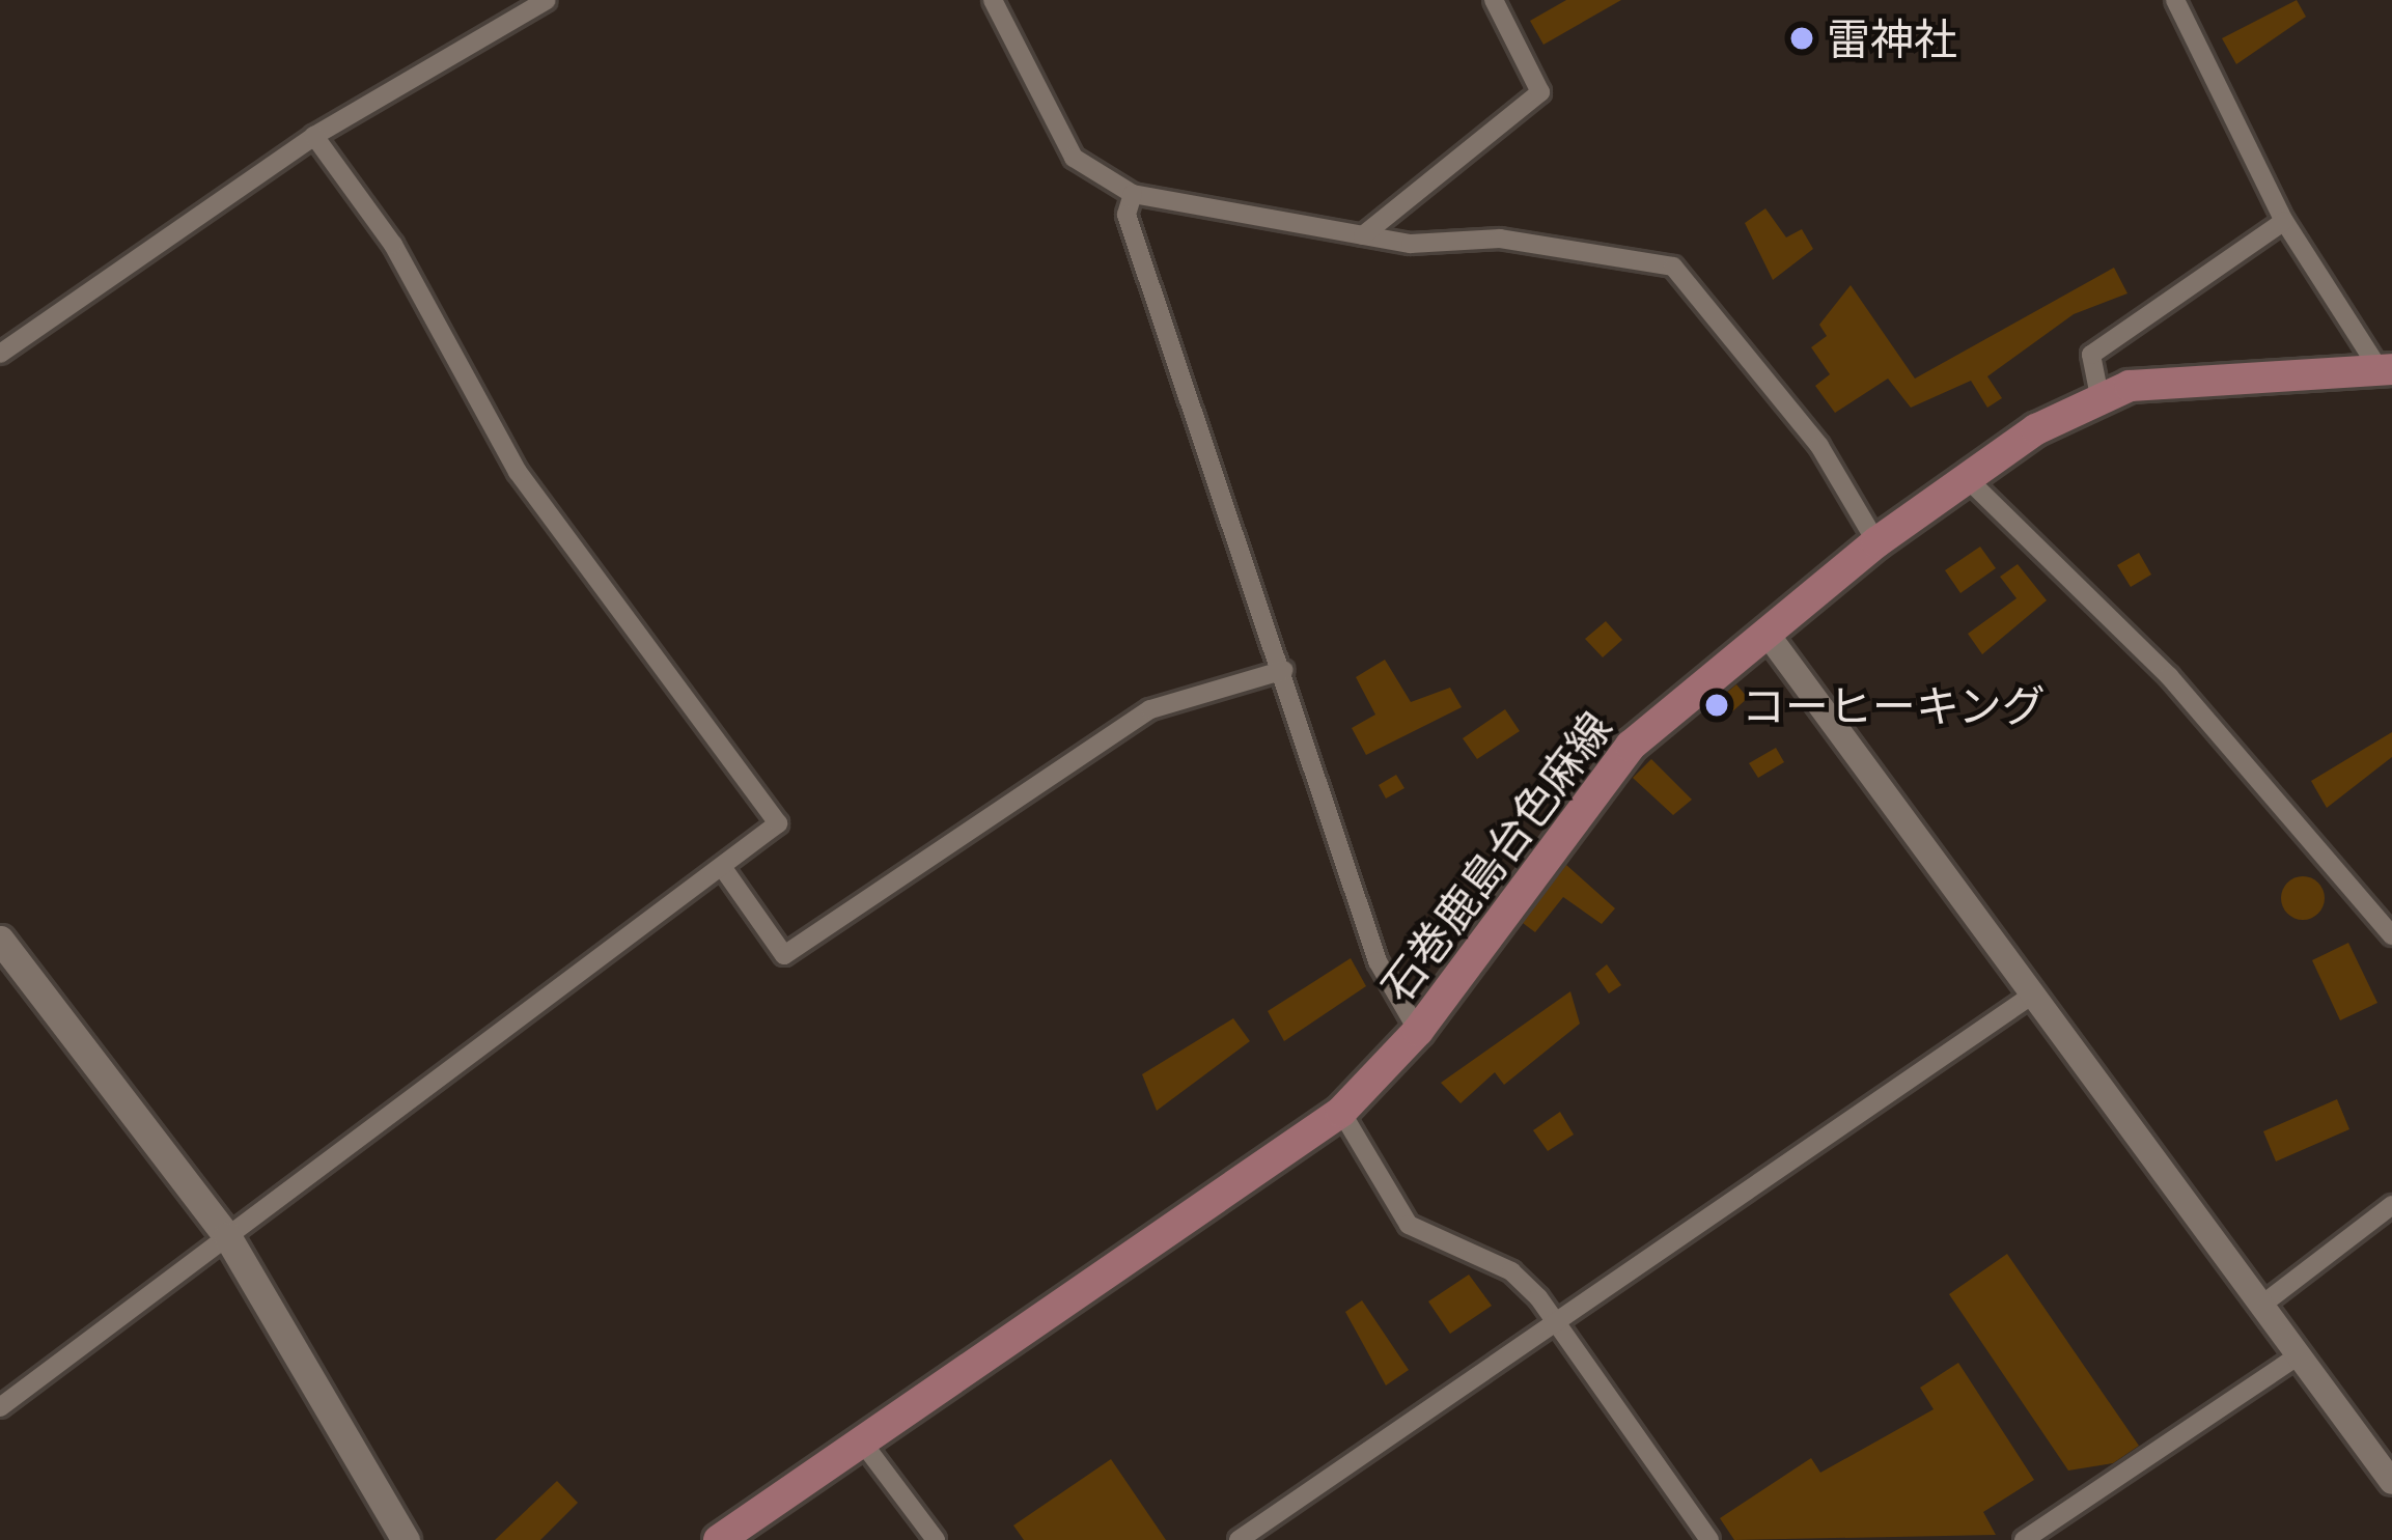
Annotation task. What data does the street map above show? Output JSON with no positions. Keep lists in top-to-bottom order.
{
  "streets": {
    "main road": ["石巻鹿島台色麻線"]
  },
  "places": ["雷神社", "コーヒーキング"]
}
